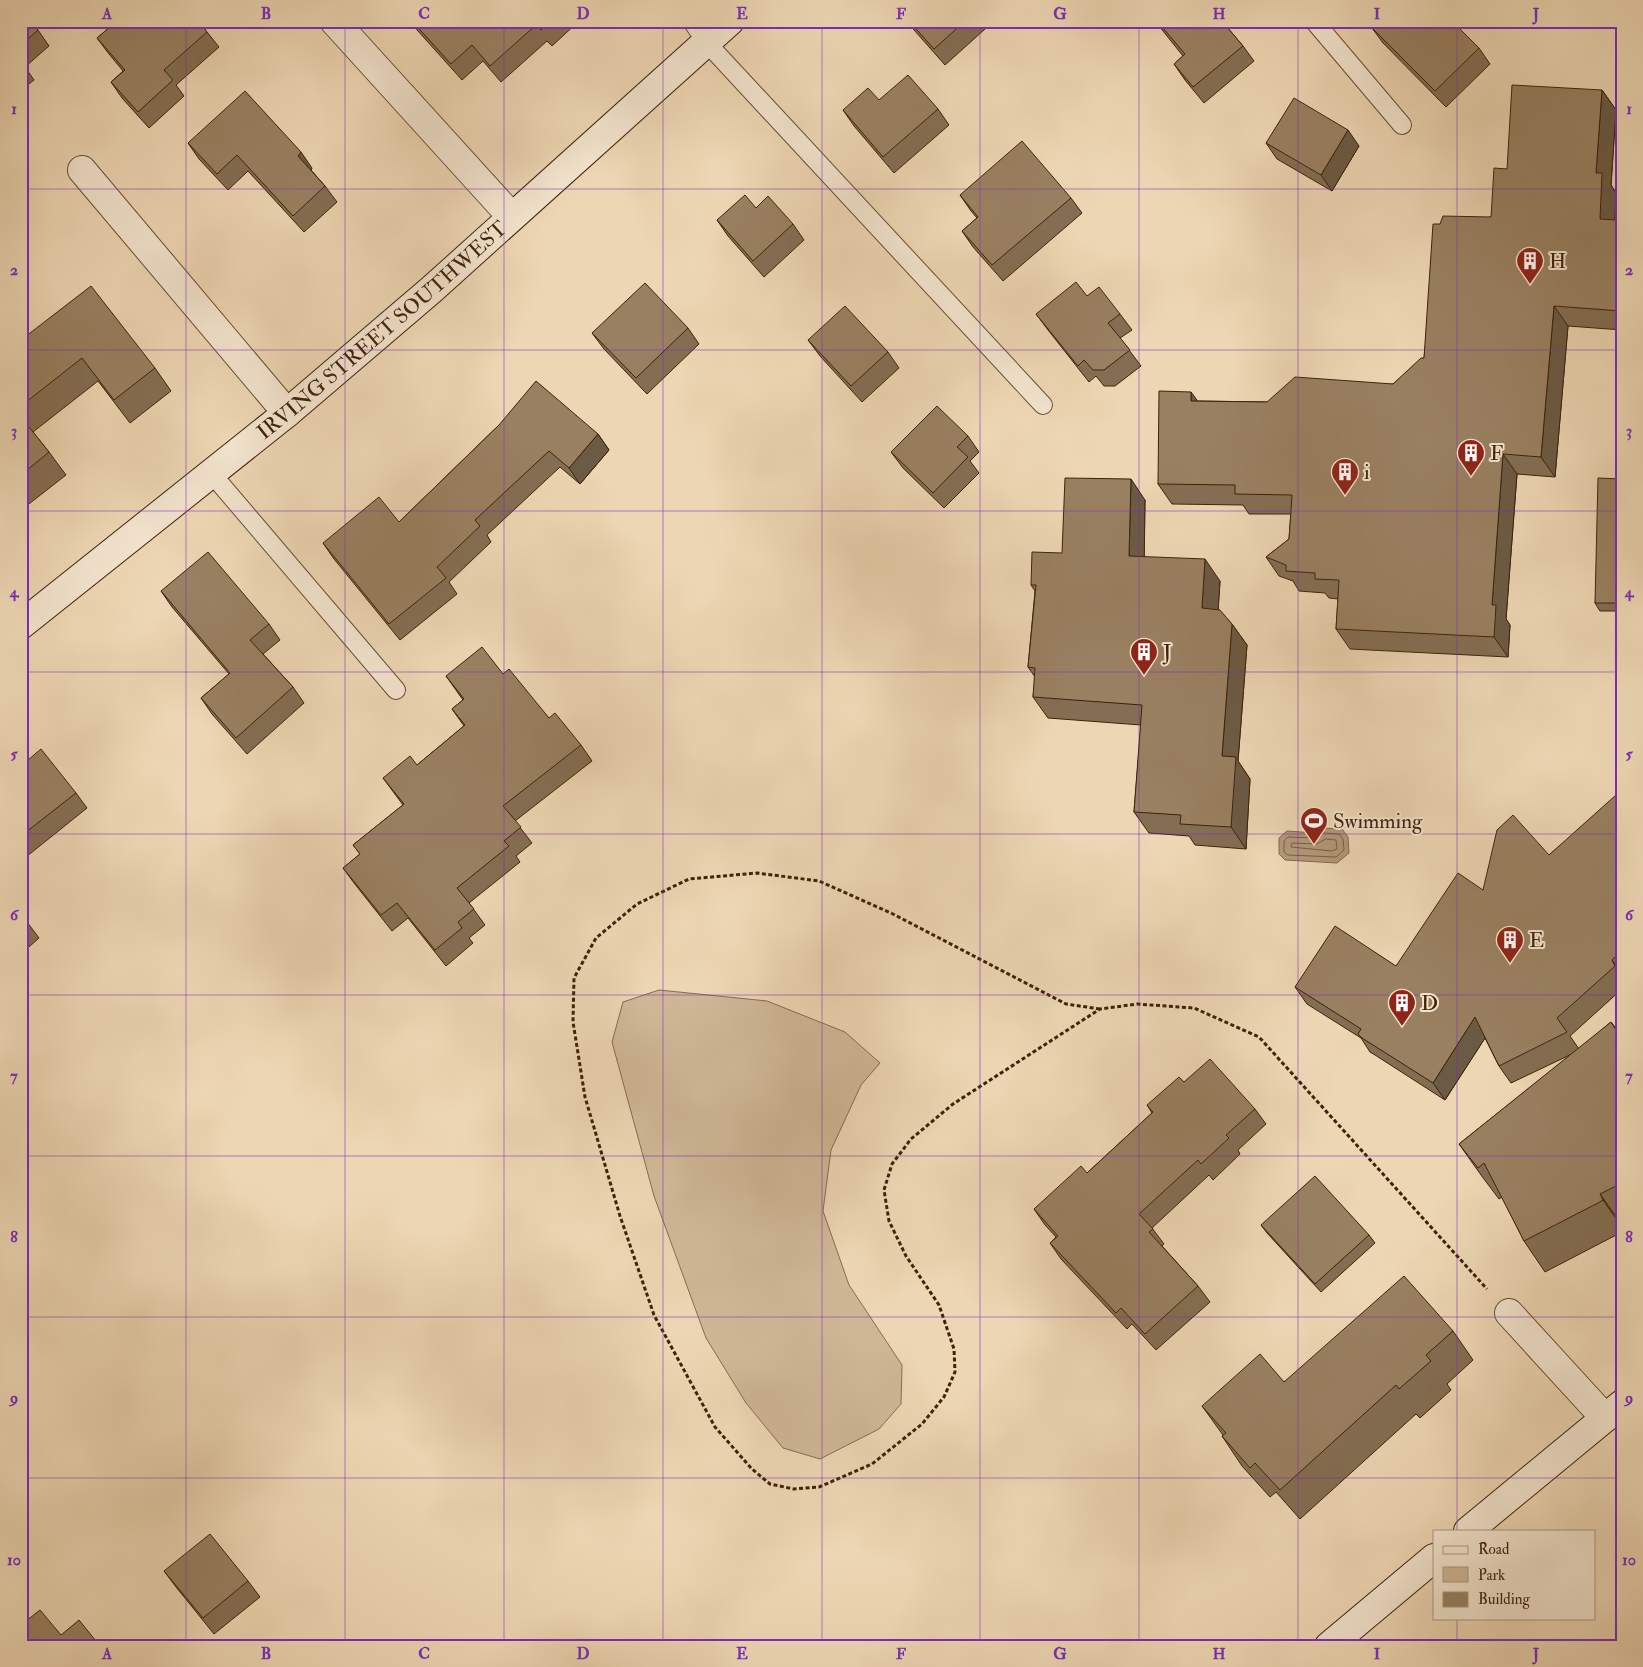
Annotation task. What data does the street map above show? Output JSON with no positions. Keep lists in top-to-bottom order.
{
  "streets": {
    "street": ["IRVING STREET SOUTHWEST"]
  },
  "places": {
    "building": [
      "H",
      "F",
      "i",
      "J",
      "E",
      "D"
    ],
    "sports": ["Swimming"]
  },
  "legend": ["Road", "Park", "Building"],
  "grid": {
    "columns": [
      "A",
      "B",
      "C",
      "D",
      "E",
      "F",
      "G",
      "H",
      "I",
      "J"
    ],
    "rows": [
      "1",
      "2",
      "3",
      "4",
      "5",
      "6",
      "7",
      "8",
      "9",
      "10"
    ]
  }
}
